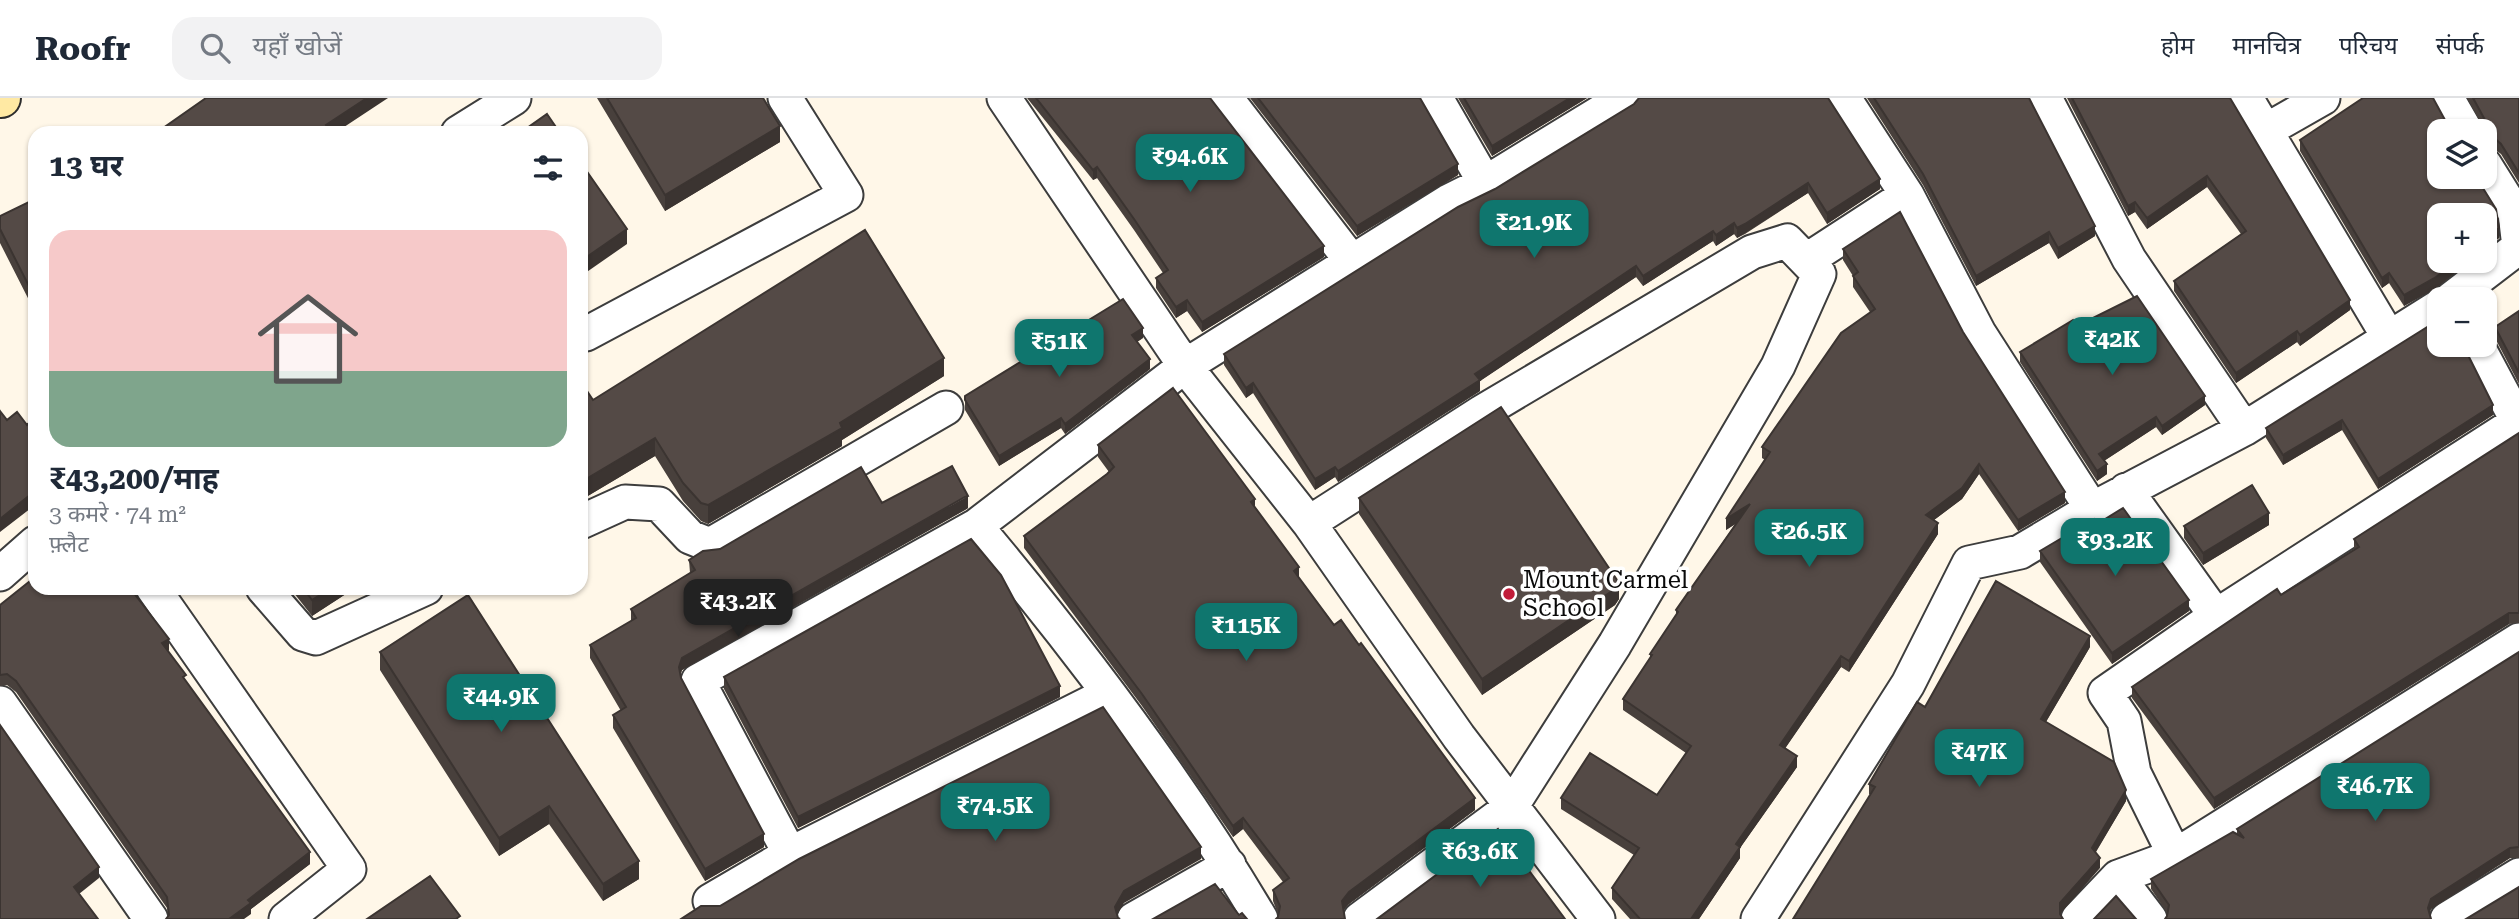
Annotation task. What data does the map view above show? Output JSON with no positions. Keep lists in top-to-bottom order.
{
  "places": ["Mount Carmel School"],
  "page": {
    "header": "Roofr",
    "search": "यहाँ खोजें",
    "nav": [
      "होम",
      "मानचित्र",
      "परिचय",
      "संपर्क"
    ],
    "map_buttons": ["+", "−"],
    "heading": "13 घर",
    "price": [
      "₹94.6K",
      "₹21.9K",
      "₹42K",
      "₹51K",
      "₹26.5K",
      "₹93.2K",
      "₹43.2K",
      "₹115K",
      "₹44.9K",
      "₹47K",
      "₹46.7K",
      "₹74.5K",
      "₹63.6K"
    ],
    "list": [
      {
        "name": "₹43,200/माह",
        "note": "3 कमरे · 74 m² · फ़्लैट"
      }
    ]
  }
}
